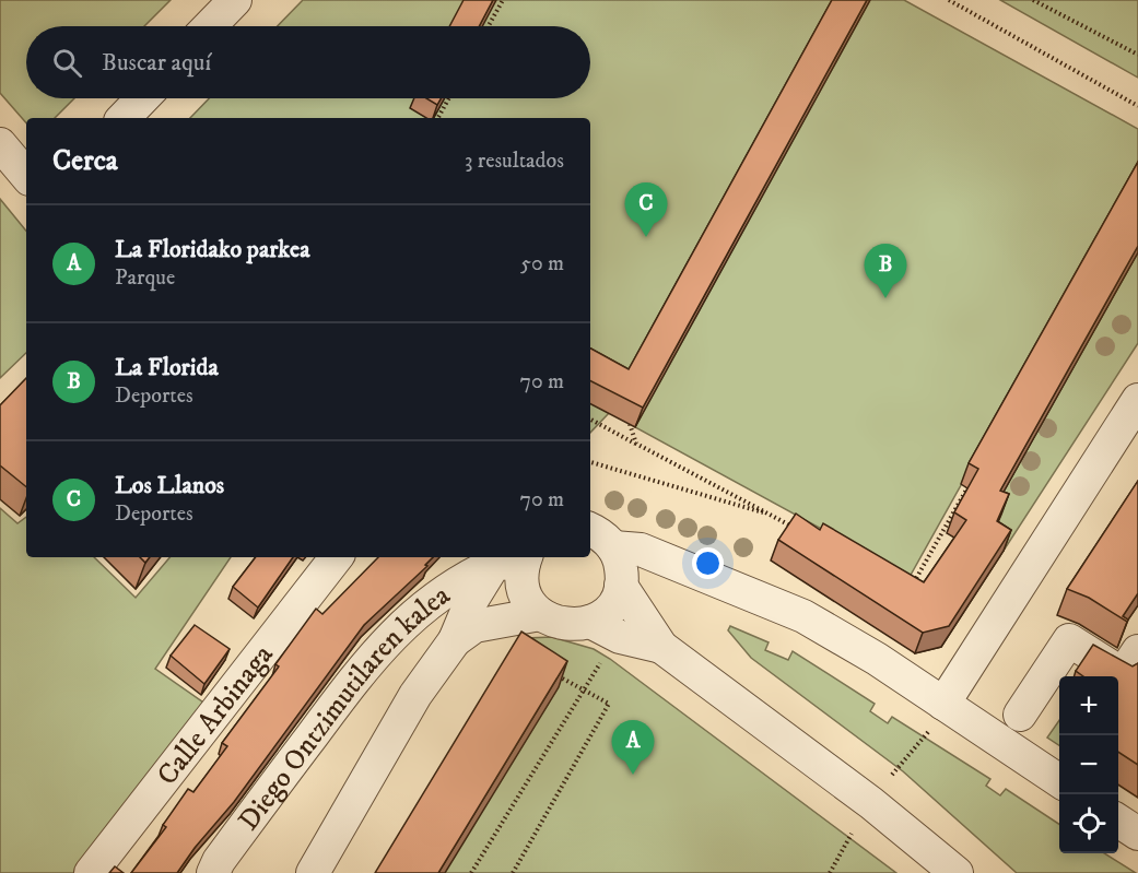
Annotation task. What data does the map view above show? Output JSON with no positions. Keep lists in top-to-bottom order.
{
  "streets": {
    "street": ["Diego Ontzimutilaren kalea", "Calle Arbinaga"]
  },
  "page": {
    "search": "Buscar aquí",
    "heading": ["Cerca", "3 resultados"],
    "pins": ["C", "B", "A"],
    "list": [
      {
        "mark": "A",
        "name": "La Floridako parkea",
        "note": "Parque",
        "value": "50 m"
      },
      {
        "mark": "B",
        "name": "La Florida",
        "note": "Deportes",
        "value": "70 m"
      },
      {
        "mark": "C",
        "name": "Los Llanos",
        "note": "Deportes",
        "value": "70 m"
      }
    ],
    "map_buttons": ["+", "−"]
  }
}
